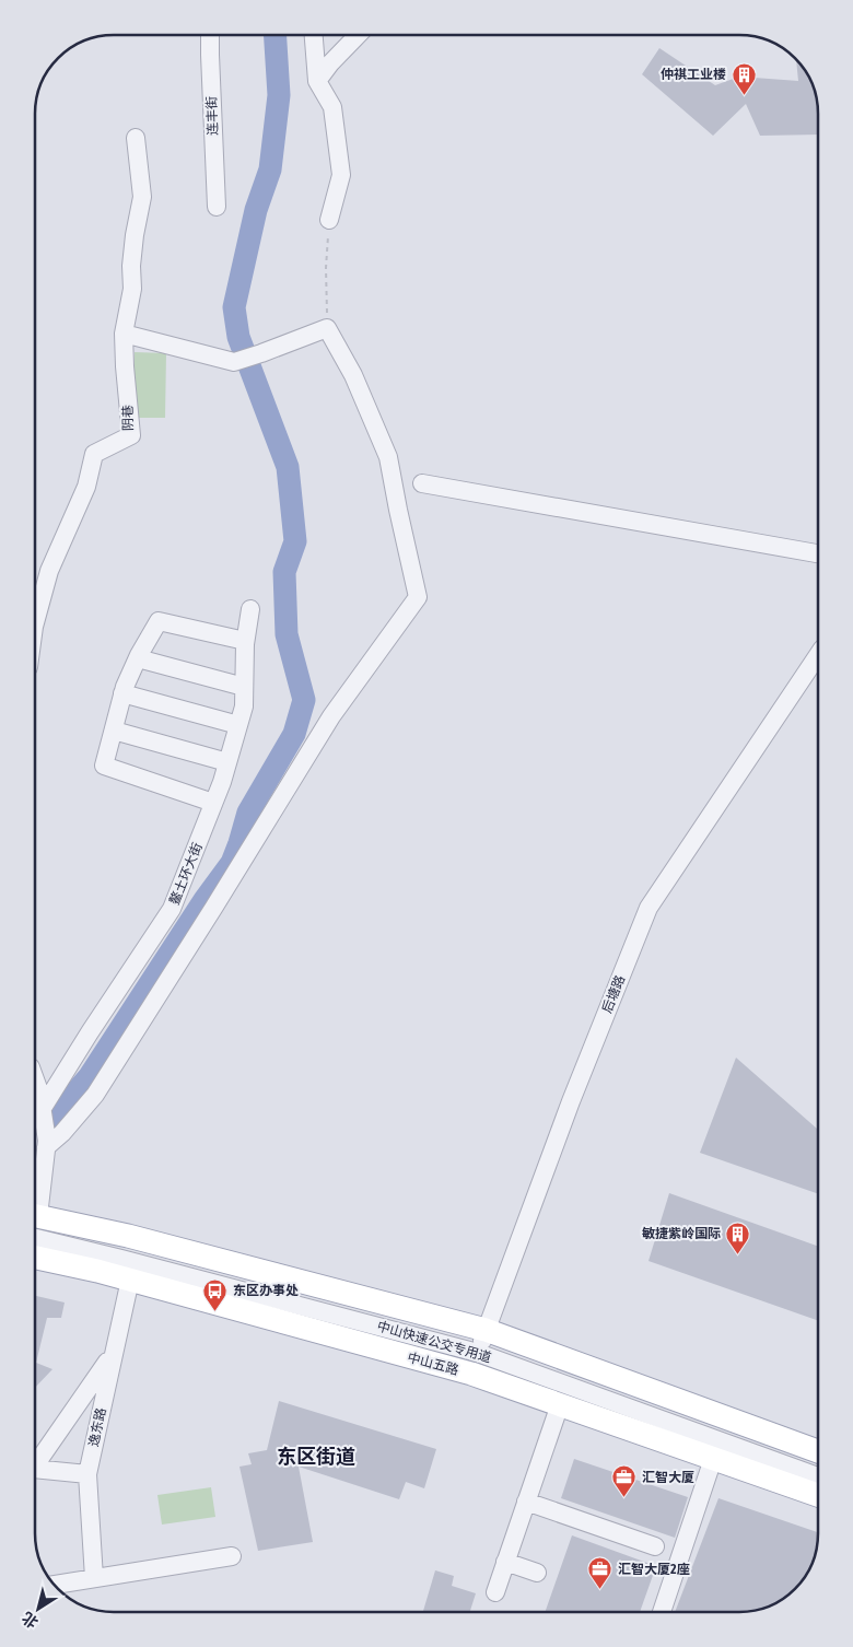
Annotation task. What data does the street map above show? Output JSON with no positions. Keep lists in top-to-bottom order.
{
  "streets": {
    "main road": ["中山五路"],
    "street": [
      "连丰街",
      "阴巷",
      "鳌土环大街",
      "后塘路",
      "中山快速公交专用道",
      "逸东路"
    ]
  },
  "crossings": [
    ["后塘路", "中山快速公交专用道"],
    ["后塘路", "中山五路"],
    ["中山快速公交专用道", "中山五路"],
    ["中山五路", "逸东路"]
  ],
  "districts": ["东区街道"],
  "places": {
    "building": ["仲祺工业楼", "敏捷紫岭国际"],
    "bus stop": ["东区办事处"],
    "office": ["汇智大厦", "汇智大厦2座"]
  },
  "north": "bottom left"
}
